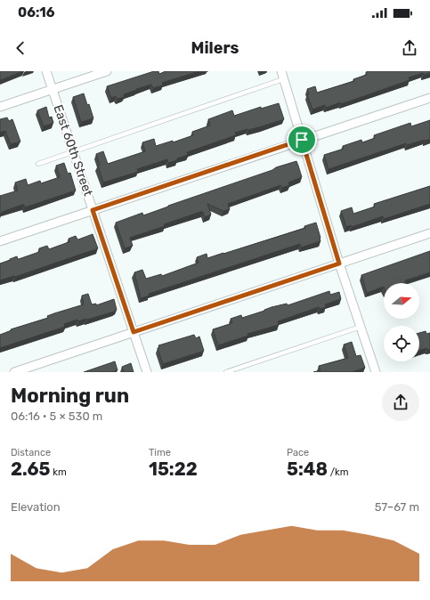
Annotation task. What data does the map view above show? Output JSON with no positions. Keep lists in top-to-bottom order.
{
  "streets": {
    "street": ["East 60th Street"]
  },
  "north": "right",
  "page": {
    "status": "06:16",
    "header": "Milers",
    "heading": ["Morning run", "06:16 · 5 × 530 m"],
    "stats": [
      ["Distance", "2.65 km"],
      ["Time", "15:22"],
      ["Pace", "5:48 /km"]
    ],
    "chart": ["Elevation", "57–67 m"]
  }
}
